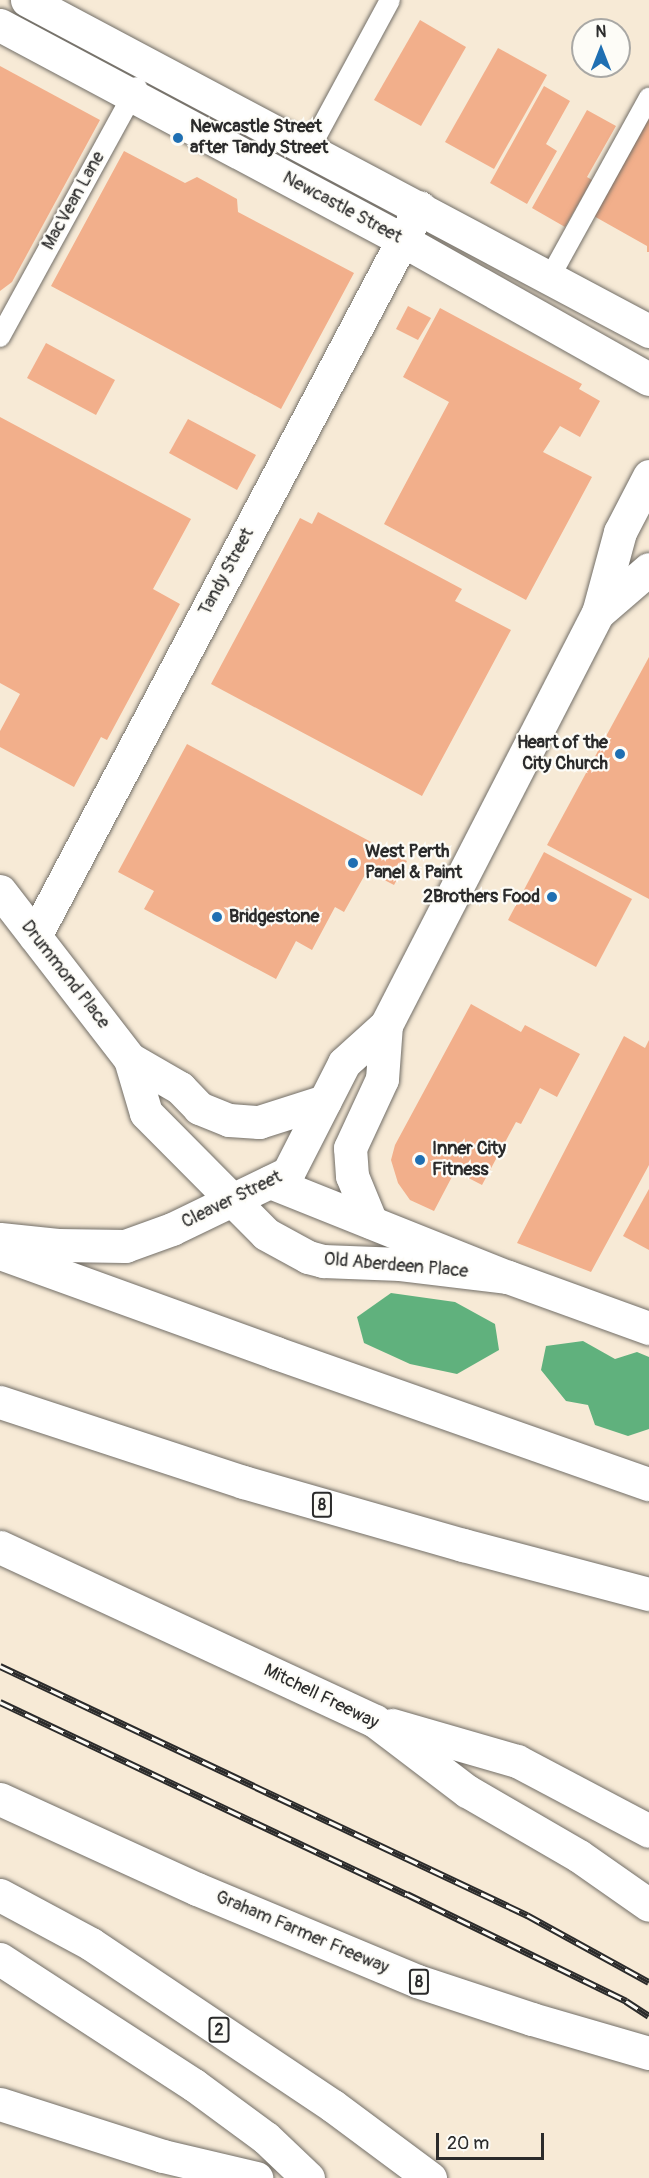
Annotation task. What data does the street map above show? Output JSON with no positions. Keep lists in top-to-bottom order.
{
  "streets": {
    "main road": [
      "Newcastle Street",
      "Tandy Street",
      "Drummond Place",
      "Cleaver Street",
      "Old Aberdeen Place",
      "8",
      "Mitchell Freeway",
      "Graham Farmer Freeway",
      "2"
    ],
    "lane": ["MacVean Lane"]
  },
  "crossings": [
    ["MacVean Lane", "Newcastle Street"],
    ["Newcastle Street", "Tandy Street"],
    ["Tandy Street", "Drummond Place"],
    ["Drummond Place", "Cleaver Street"],
    ["Drummond Place", "Old Aberdeen Place"],
    ["Cleaver Street", "Old Aberdeen Place"]
  ],
  "places": [
    "Newcastle Street after Tandy Street",
    "Heart of the City Church",
    "West Perth Panel & Paint",
    "2Brothers Food",
    "Bridgestone",
    "Inner City Fitness"
  ],
  "scale_bar": "20 m",
  "north": "top"
}
